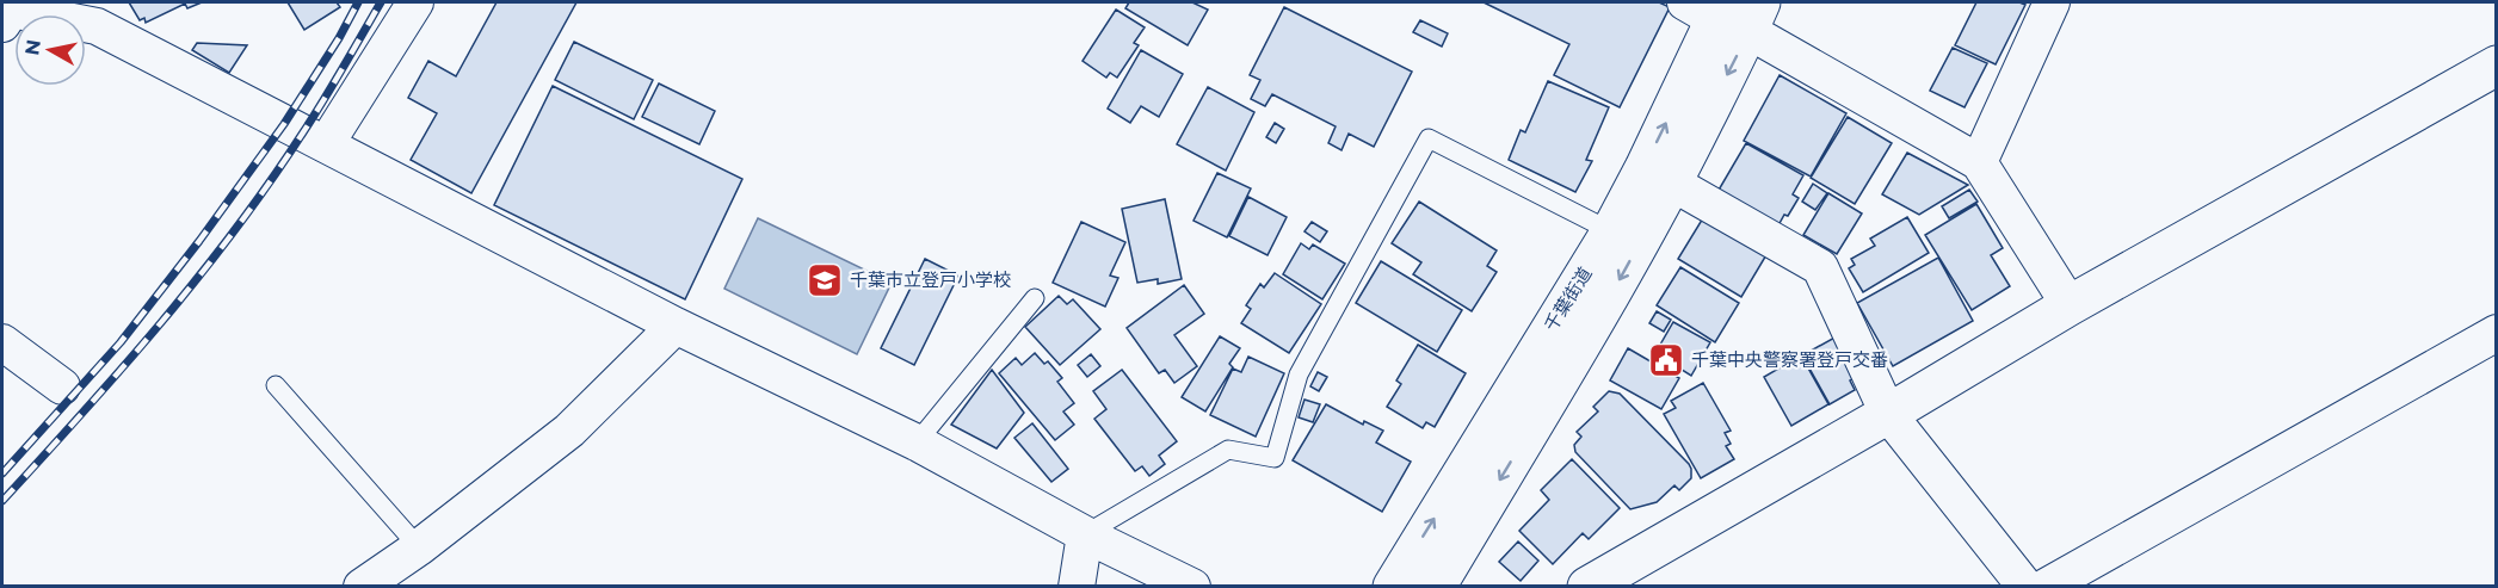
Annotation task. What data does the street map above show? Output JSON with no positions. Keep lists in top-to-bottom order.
{
  "streets": {
    "main road": ["千葉街道"]
  },
  "places": {
    "school or university": ["千葉市立登戸小学校"],
    "public building": ["千葉中央警察署登戸交番"]
  },
  "north": "left"
}
